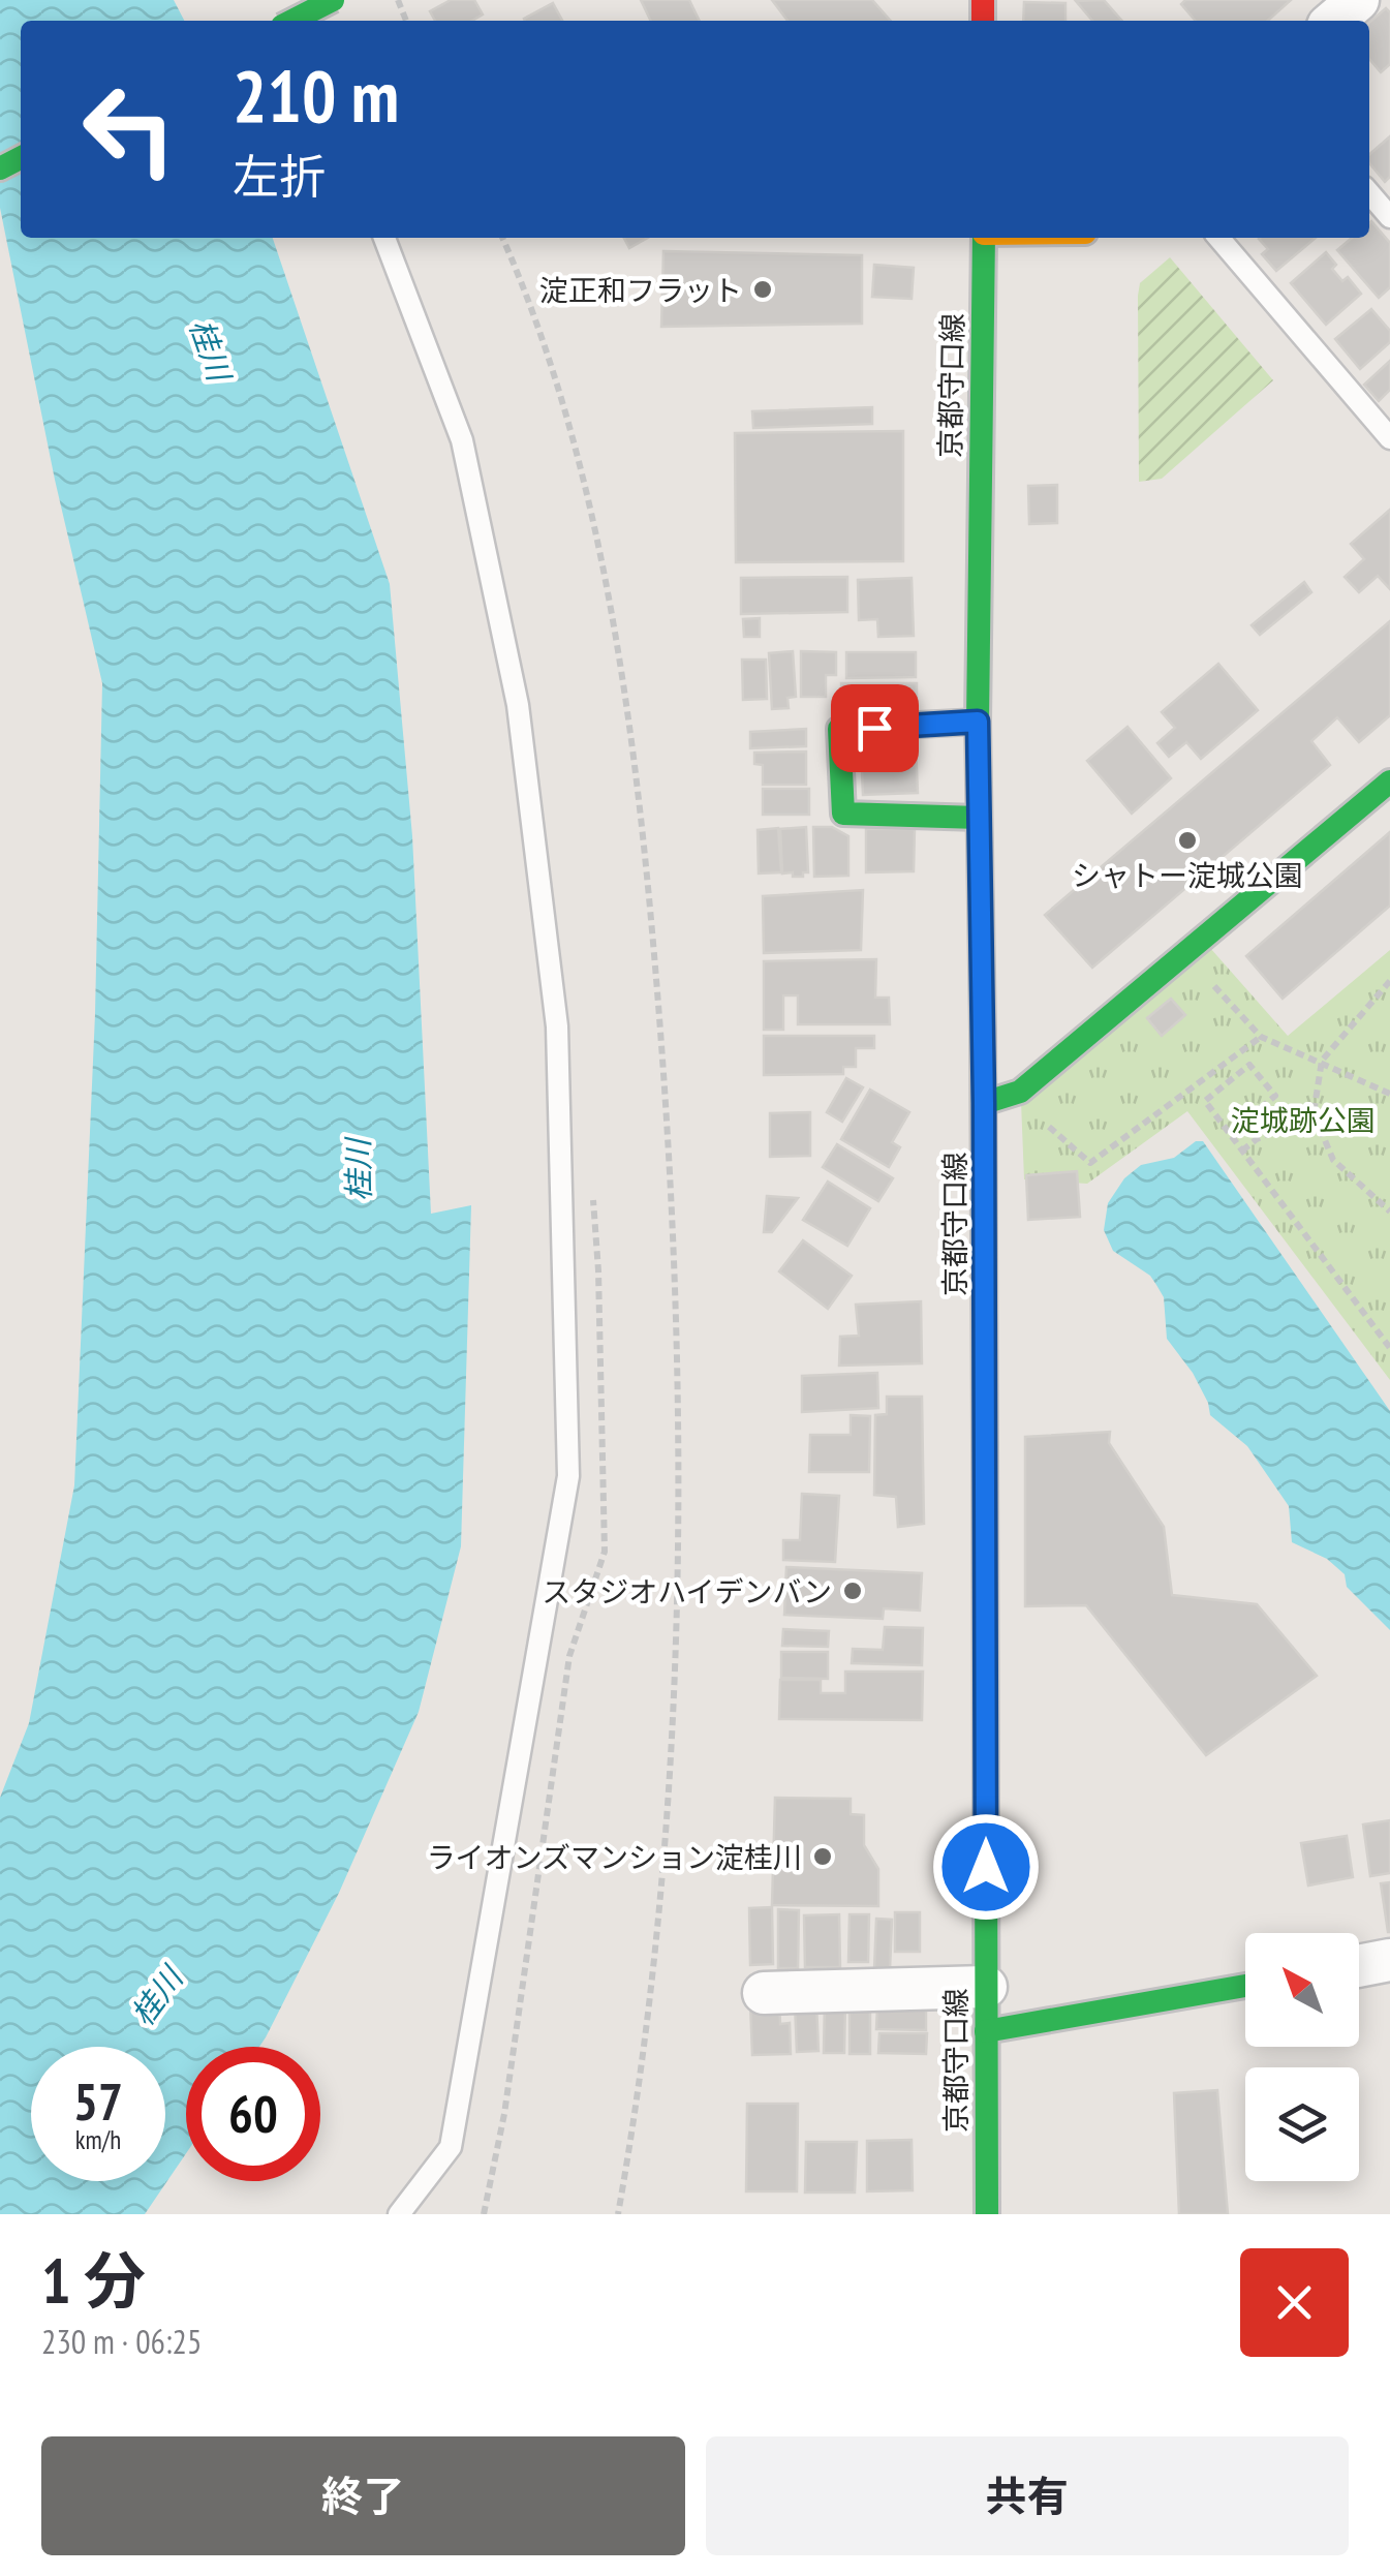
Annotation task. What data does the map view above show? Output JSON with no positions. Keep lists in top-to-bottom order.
{
  "streets": {
    "main road": ["京都守口線"]
  },
  "water": ["桂川"],
  "parks": ["淀城跡公園"],
  "places": [
    "淀正和フラット",
    "シャトー淀城公園",
    "スタジオハイデンバン",
    "ライオンズマンション淀桂川"
  ],
  "north": "top left",
  "page": {
    "turn": ["210 m", "左折"],
    "speed": "57 km/h",
    "limit": "60",
    "heading": ["1 分", "230 m · 06:25"],
    "buttons": ["終了", "共有"]
  }
}
